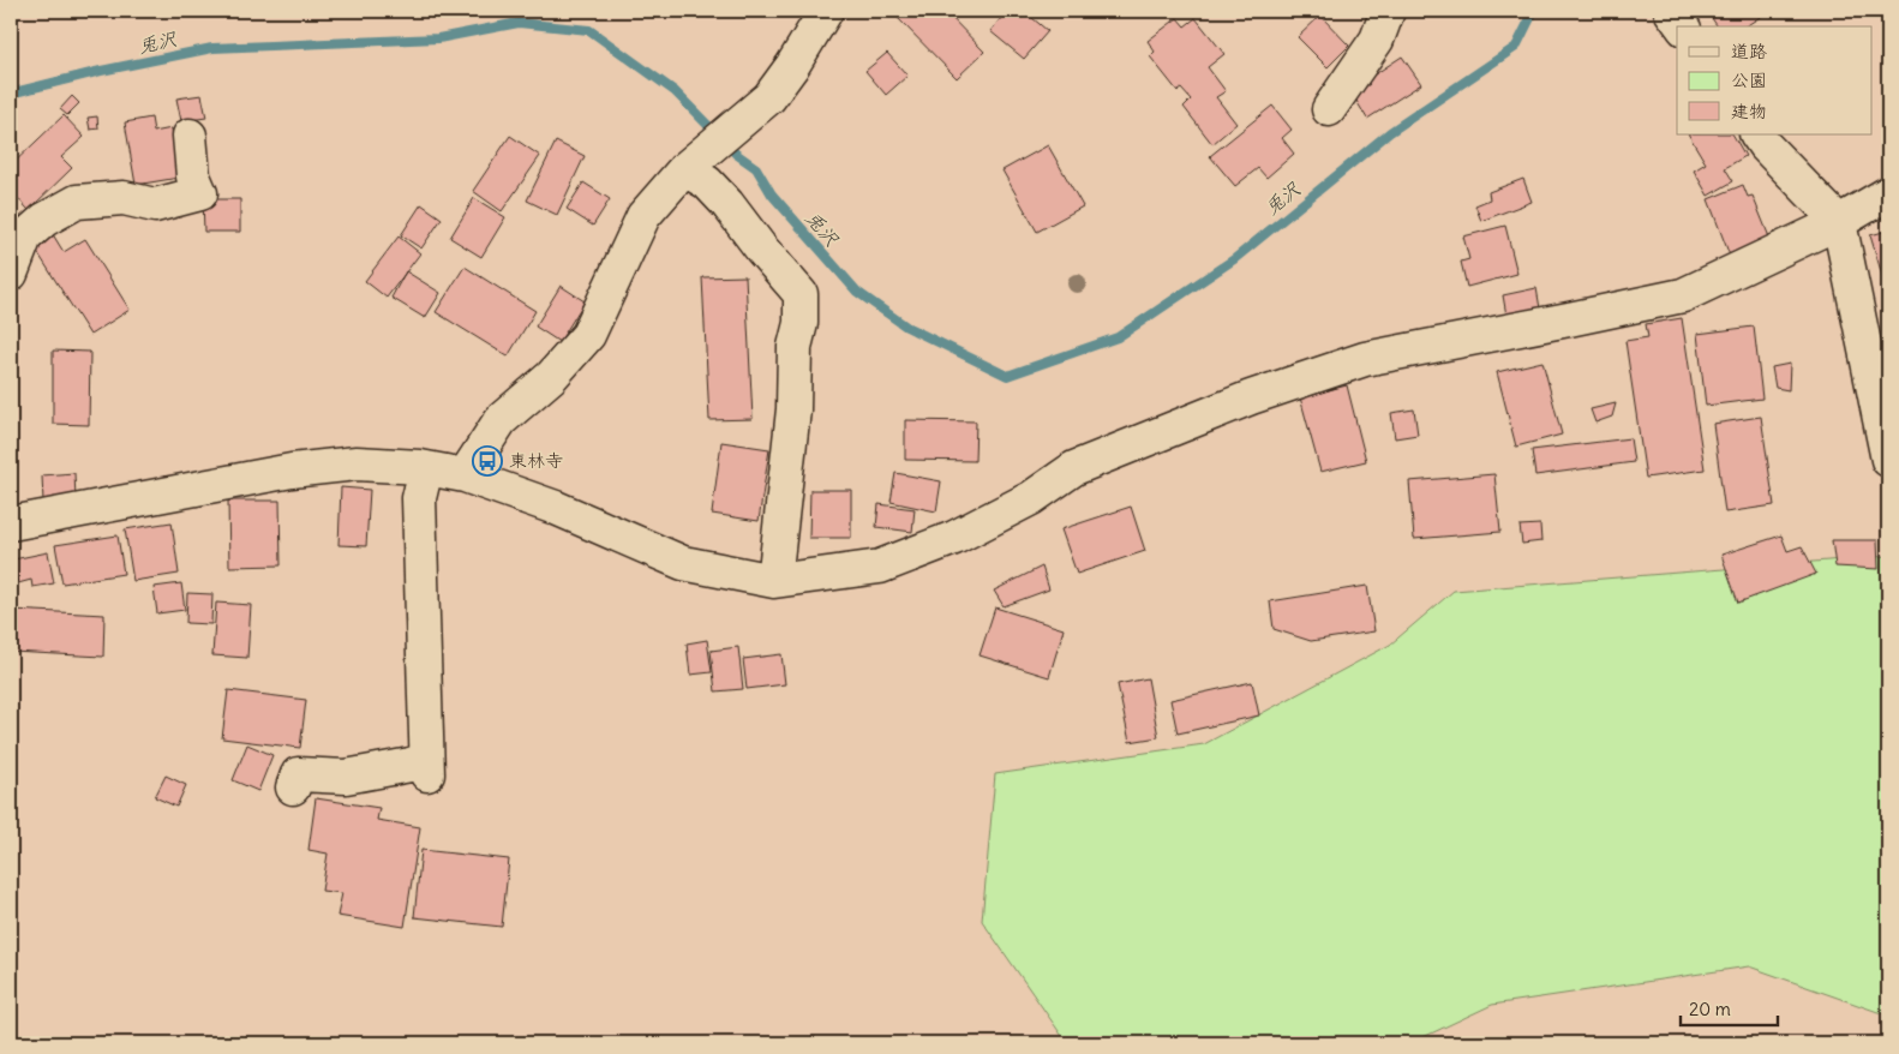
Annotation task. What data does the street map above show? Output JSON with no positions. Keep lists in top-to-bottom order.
{
  "water": ["兎沢"],
  "places": {
    "bus stop": ["東林寺"]
  },
  "legend": ["道路", "公園", "建物"],
  "scale_bar": "20 m"
}
